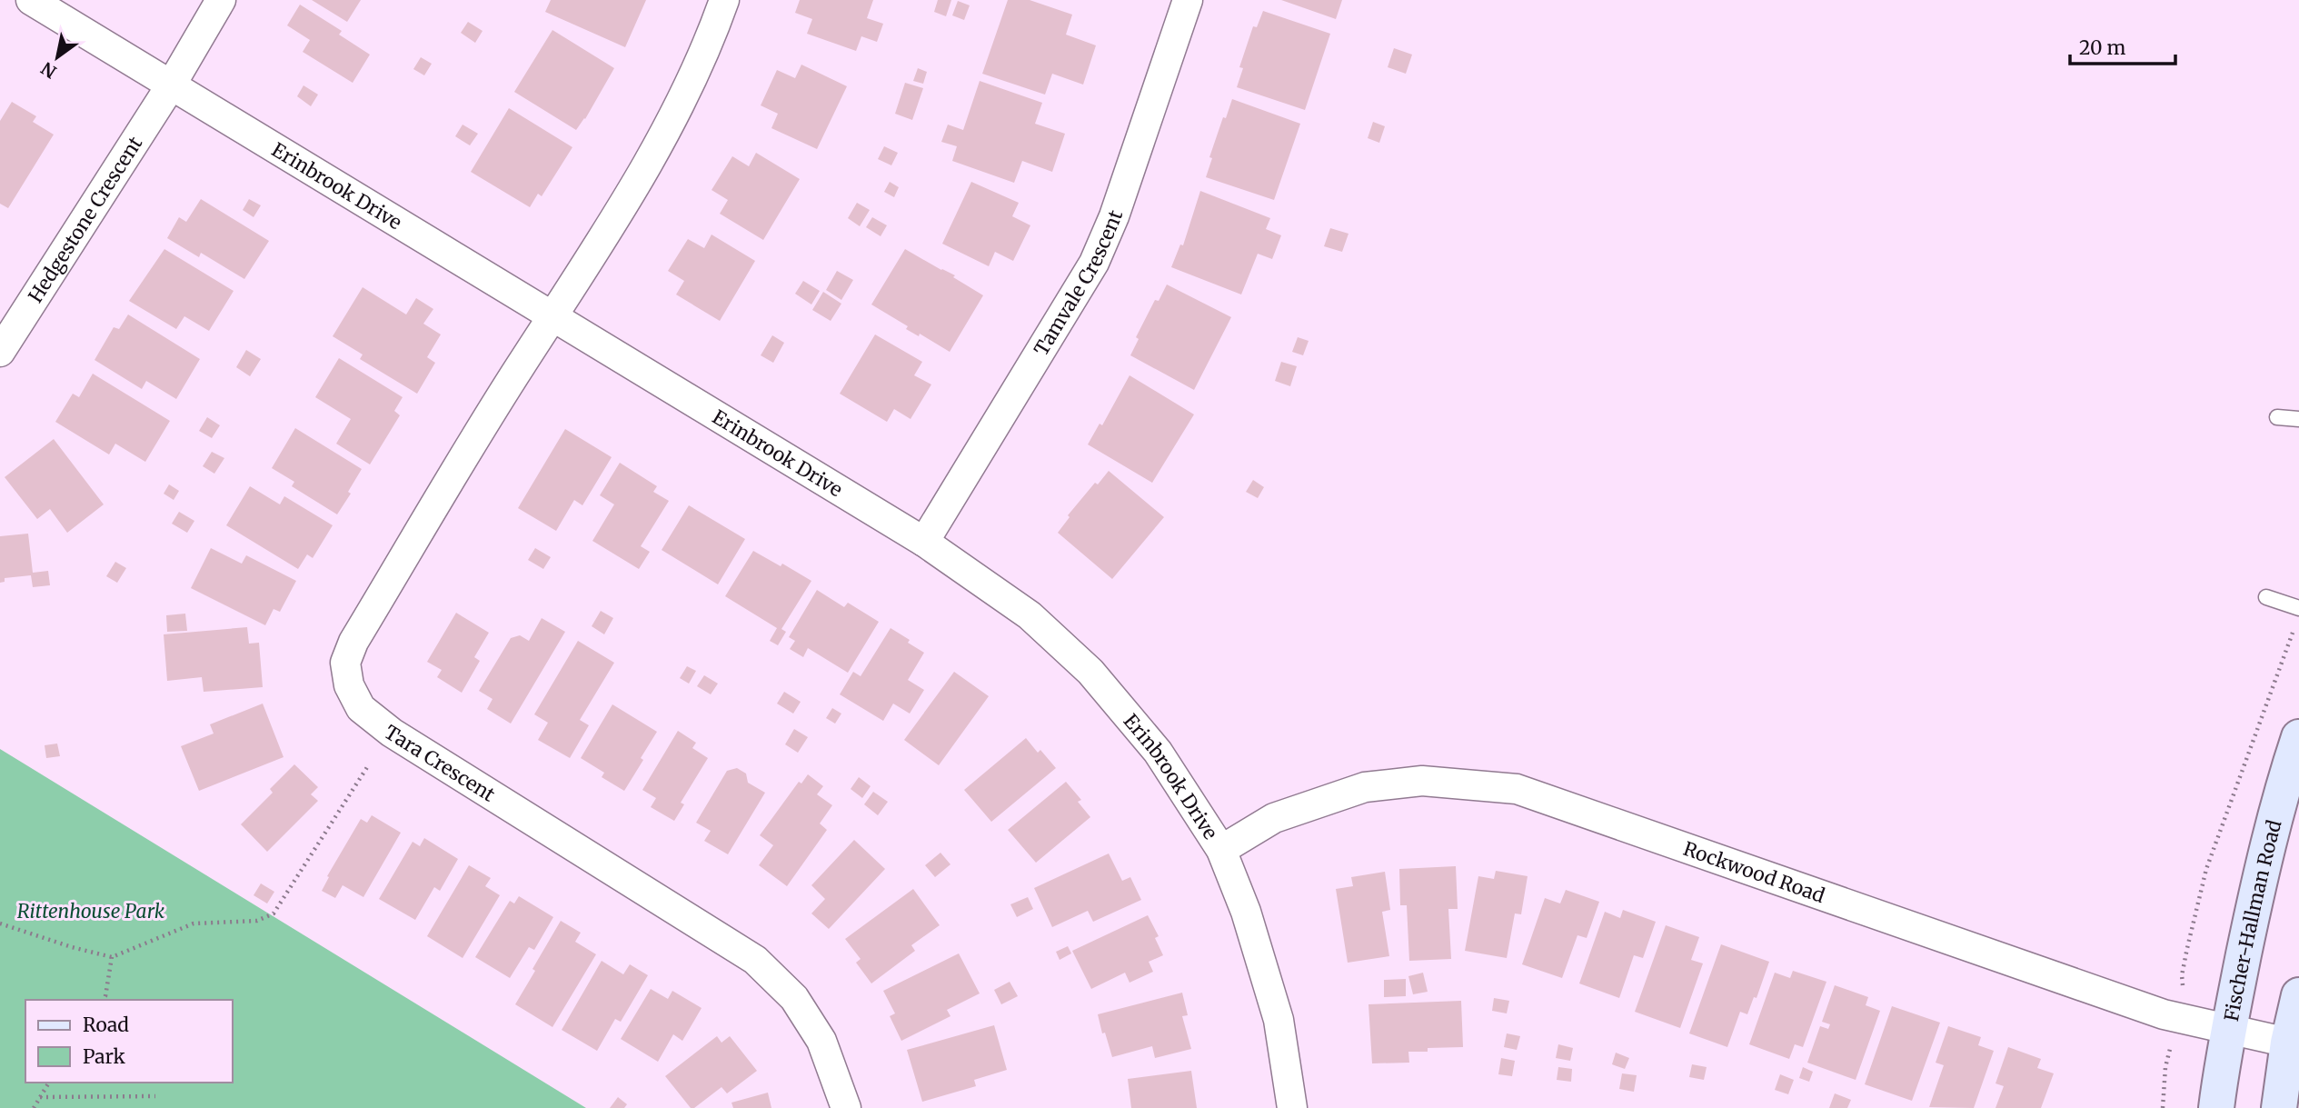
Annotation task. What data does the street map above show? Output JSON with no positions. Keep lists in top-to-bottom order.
{
  "streets": {
    "main road": ["Fischer-Hallman Road"],
    "street": [
      "Erinbrook Drive",
      "Hedgestone Crescent",
      "Tamvale Crescent",
      "Tara Crescent",
      "Rockwood Road"
    ]
  },
  "crossings": [
    ["Erinbrook Drive", "Hedgestone Crescent"],
    ["Erinbrook Drive", "Tamvale Crescent"],
    ["Erinbrook Drive", "Tara Crescent"],
    ["Erinbrook Drive", "Rockwood Road"],
    ["Rockwood Road", "Fischer-Hallman Road"]
  ],
  "parks": ["Rittenhouse Park"],
  "legend": ["Road", "Park"],
  "scale_bar": "20 m",
  "north": "bottom left"
}
